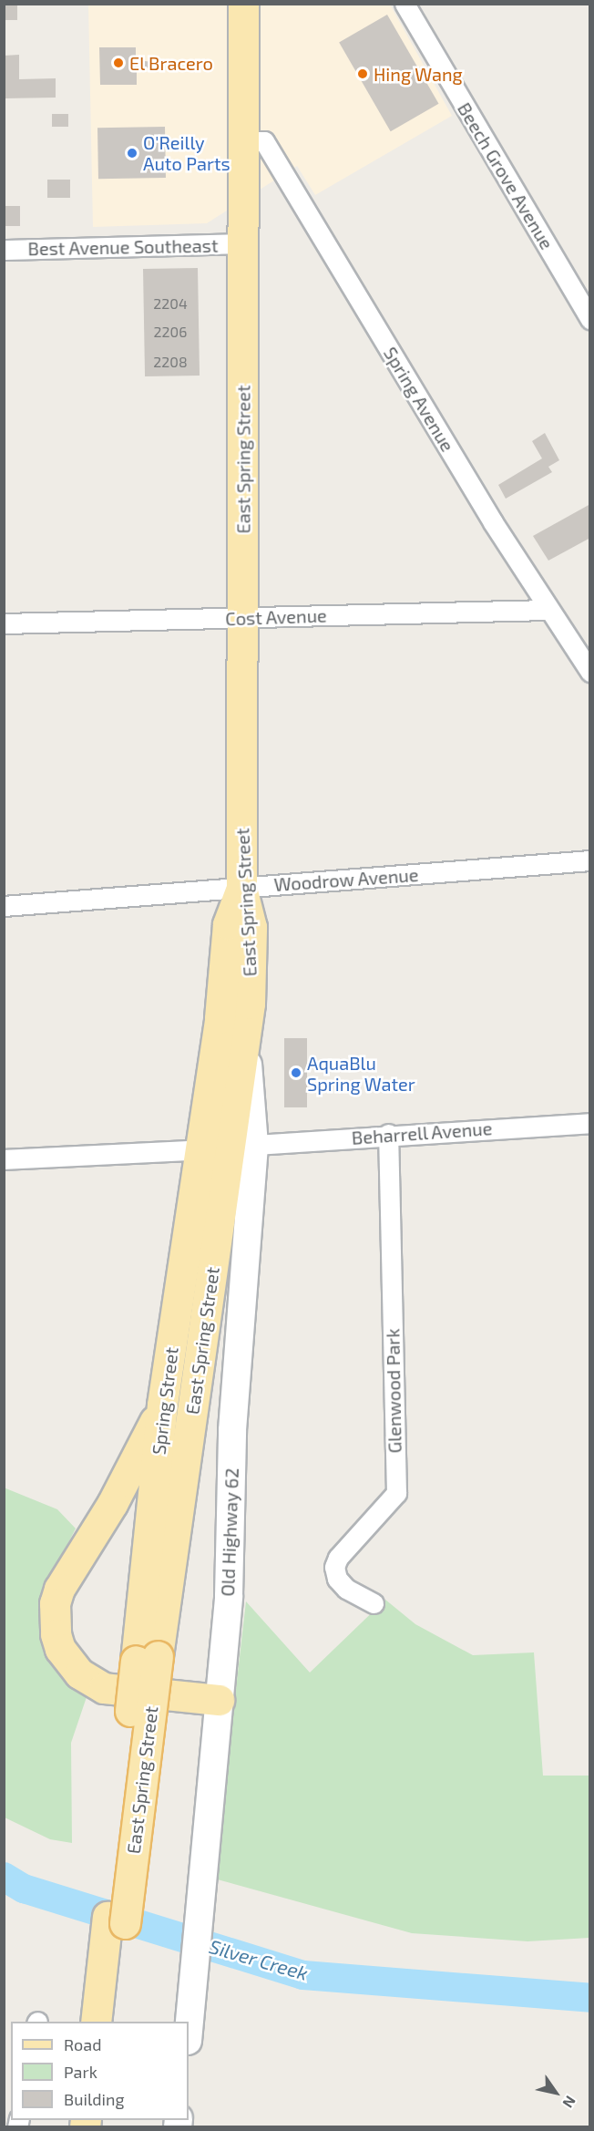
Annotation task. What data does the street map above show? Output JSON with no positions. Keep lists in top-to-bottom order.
{
  "streets": {
    "main road": ["East Spring Street", "Spring Street"],
    "street": [
      "Beech Grove Avenue",
      "Best Avenue Southeast",
      "Spring Avenue",
      "Cost Avenue",
      "Woodrow Avenue",
      "Beharrell Avenue",
      "Glenwood Park",
      "Old Highway 62"
    ]
  },
  "crossings": [
    ["Best Avenue Southeast", "East Spring Street"],
    ["Spring Avenue", "East Spring Street"],
    ["Spring Avenue", "Cost Avenue"],
    ["East Spring Street", "Cost Avenue"],
    ["East Spring Street", "Woodrow Avenue"],
    ["East Spring Street", "Beharrell Avenue"],
    ["East Spring Street", "Spring Street"],
    ["East Spring Street", "Old Highway 62"],
    ["Woodrow Avenue", "Spring Street"],
    ["Beharrell Avenue", "Glenwood Park"],
    ["Beharrell Avenue", "Spring Street"],
    ["Beharrell Avenue", "Old Highway 62"]
  ],
  "water": ["Silver Creek"],
  "places": [
    "El Bracero",
    "Hing Wang",
    "O'Reilly Auto Parts",
    "AquaBlu Spring Water"
  ],
  "house_numbers": ["2204", "2206", "2208"],
  "legend": ["Road", "Park", "Building"],
  "north": "bottom right"
}
